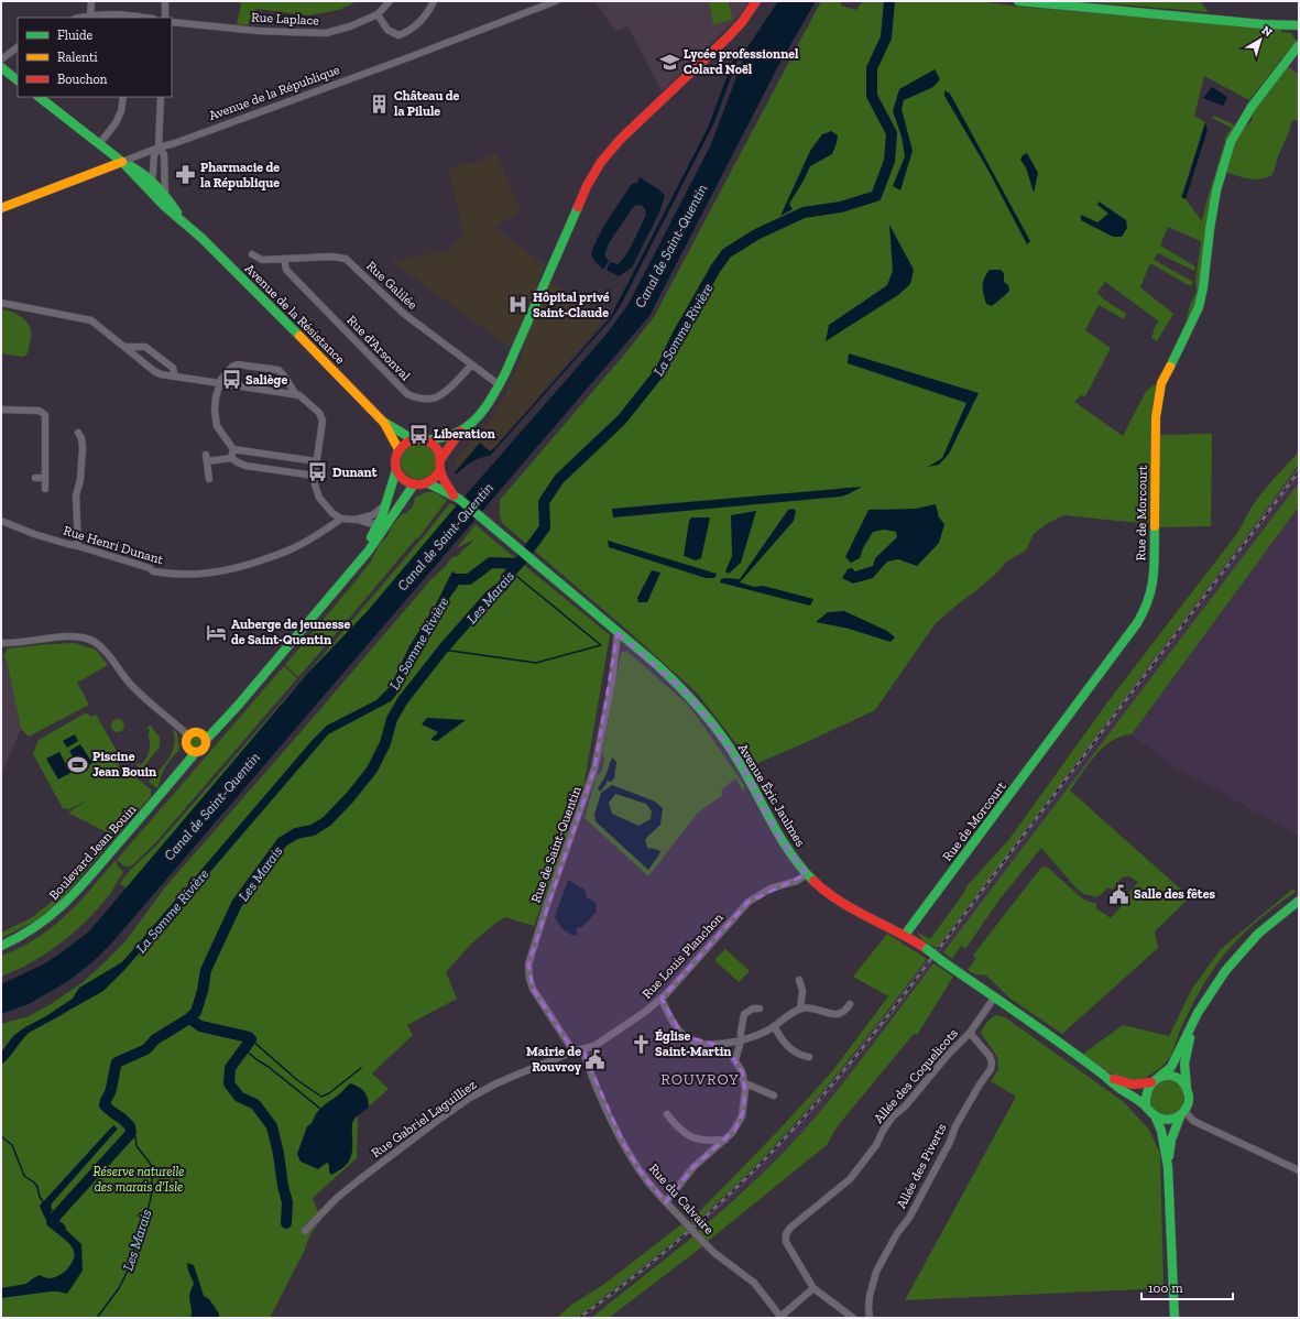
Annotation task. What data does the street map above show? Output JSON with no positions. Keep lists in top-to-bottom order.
{
  "streets": {
    "street": [
      "Rue Laplace",
      "Avenue de la République",
      "Rue Galilée",
      "Avenue de la Résistance",
      "Rue d'Arsonval",
      "Rue de Morcourt",
      "Rue Henri Dunant",
      "Avenue Éric Jaulmes",
      "Rue de Saint-Quentin",
      "Boulevard Jean Bouin",
      "Rue Louis Planchon",
      "Allée des Coquelicots",
      "Rue Gabriel Laguilliez",
      "Allée des Piverts",
      "Rue du Calvaire"
    ]
  },
  "crossings": [
    ["Avenue de la République", "Avenue de la Résistance"],
    ["Rue Galilée", "Rue d'Arsonval"],
    ["Rue de Morcourt", "Avenue Éric Jaulmes"],
    ["Avenue Éric Jaulmes", "Rue de Saint-Quentin"],
    ["Avenue Éric Jaulmes", "Rue Louis Planchon"],
    ["Avenue Éric Jaulmes", "Allée des Coquelicots"],
    ["Rue de Saint-Quentin", "Rue Louis Planchon"],
    ["Rue de Saint-Quentin", "Rue Gabriel Laguilliez"],
    ["Rue Louis Planchon", "Rue Gabriel Laguilliez"],
    ["Rue Louis Planchon", "Rue du Calvaire"],
    ["Allée des Coquelicots", "Allée des Piverts"]
  ],
  "districts": ["ROUVROY"],
  "water": ["Canal de Saint-Quentin", "La Somme Rivière", "Les Marais"],
  "parks": ["Réserve naturelle des marais d'Isle"],
  "places": {
    "school or university": ["Lycée professionnel Colard Noël"],
    "building": ["Château de la Pilule"],
    "pharmacy": ["Pharmacie de la République"],
    "hospital": ["Hôpital privé Saint-Claude"],
    "bus stop": ["Saliège", "Liberation", "Dunant"],
    "hotel": ["Auberge de jeunesse de Saint-Quentin"],
    "sports": ["Piscine Jean Bouin"],
    "public building": ["Salle des fêtes", "Mairie de Rouvroy"],
    "church": ["Église Saint-Martin"]
  },
  "legend": ["Fluide", "Ralenti", "Bouchon"],
  "scale_bar": "100 m",
  "north": "top right"
}
